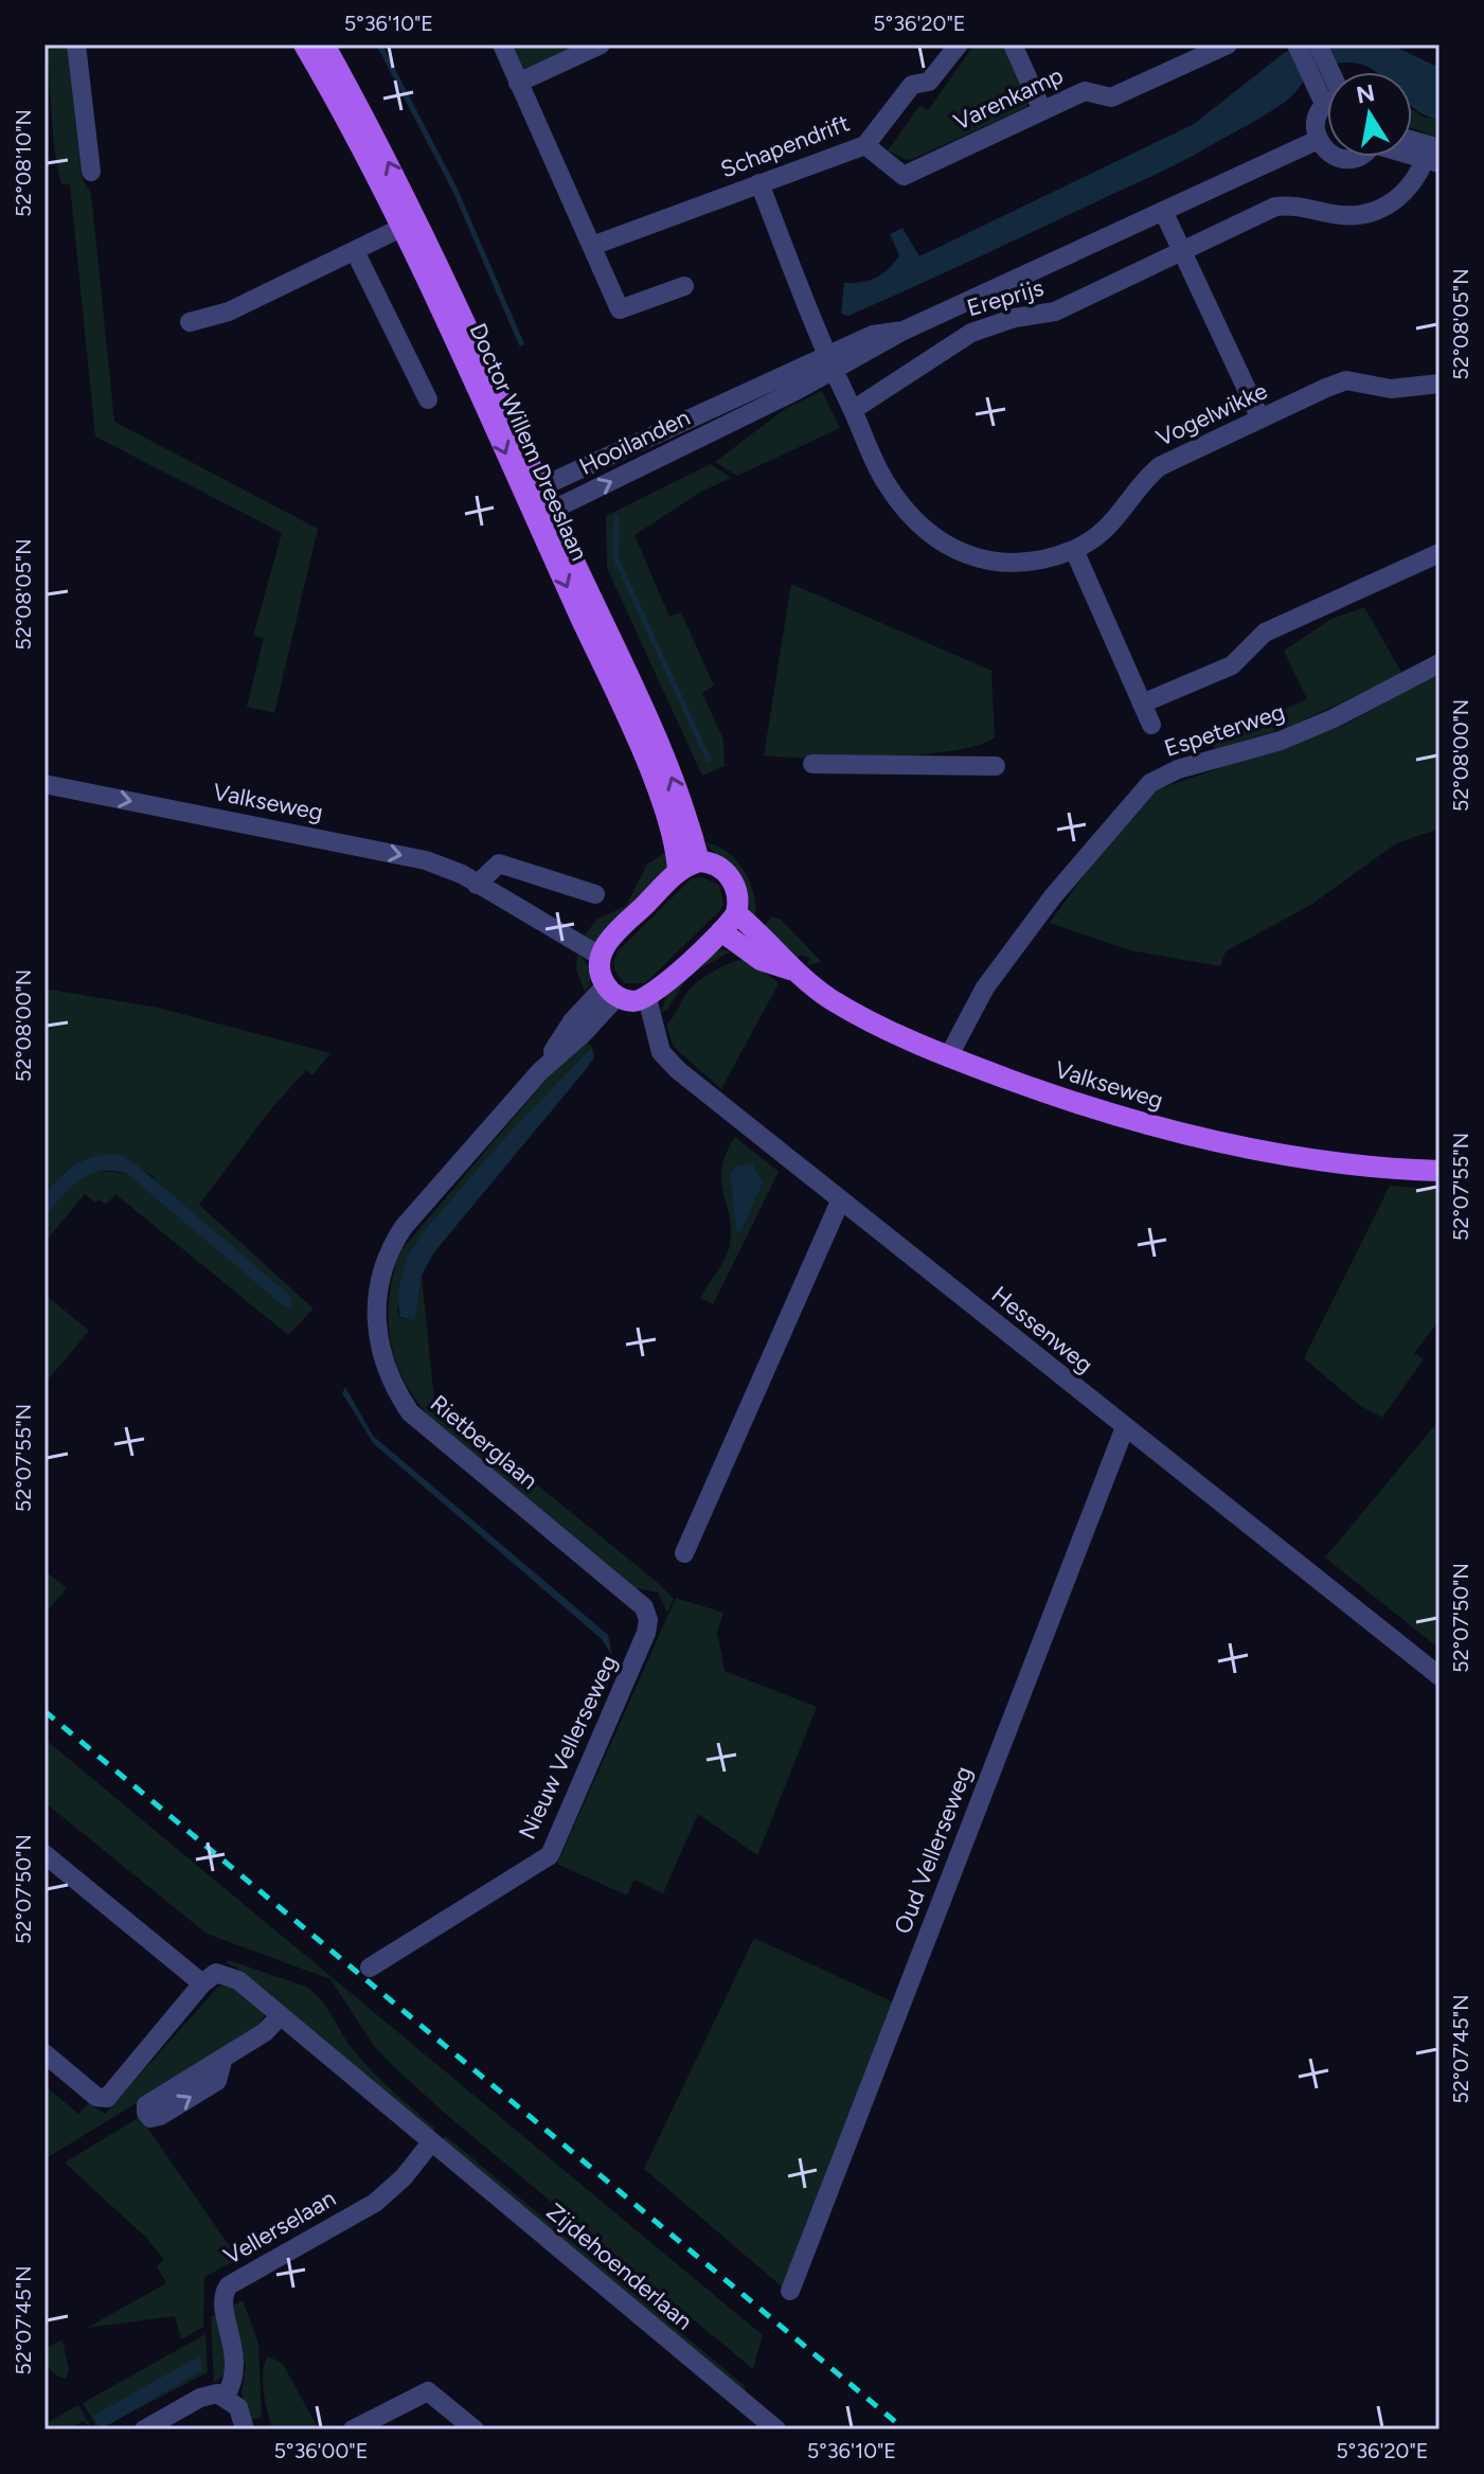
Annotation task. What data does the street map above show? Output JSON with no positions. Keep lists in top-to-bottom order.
{
  "streets": {
    "main road": ["Doctor Willem Dreeslaan", "Valkseweg"],
    "street": [
      "Varenkamp",
      "Schapendrift",
      "Ereprijs",
      "Vogelwikke",
      "Hooilanden",
      "Espeterweg",
      "Hessenweg",
      "Rietberglaan",
      "Nieuw Vellerseweg",
      "Oud Vellerseweg",
      "Vellerselaan",
      "Zijdehoenderlaan"
    ]
  },
  "crossings": [
    ["Varenkamp", "Schapendrift"],
    ["Schapendrift", "Vogelwikke"],
    ["Ereprijs", "Vogelwikke"],
    ["Vogelwikke", "Hooilanden"],
    ["Doctor Willem Dreeslaan", "Hooilanden"],
    ["Espeterweg", "Valkseweg"],
    ["Hessenweg", "Oud Vellerseweg"],
    ["Rietberglaan", "Nieuw Vellerseweg"],
    ["Vellerselaan", "Zijdehoenderlaan"]
  ],
  "north": "top",
  "coordinates": [
    "5°36'10\"E",
    "5°36'20\"E",
    "52°08'10\"N",
    "52°08'05\"N",
    "52°08'00\"N",
    "52°07'55\"N",
    "52°07'50\"N",
    "52°07'45\"N",
    "5°36'00\"E"
  ]
}
